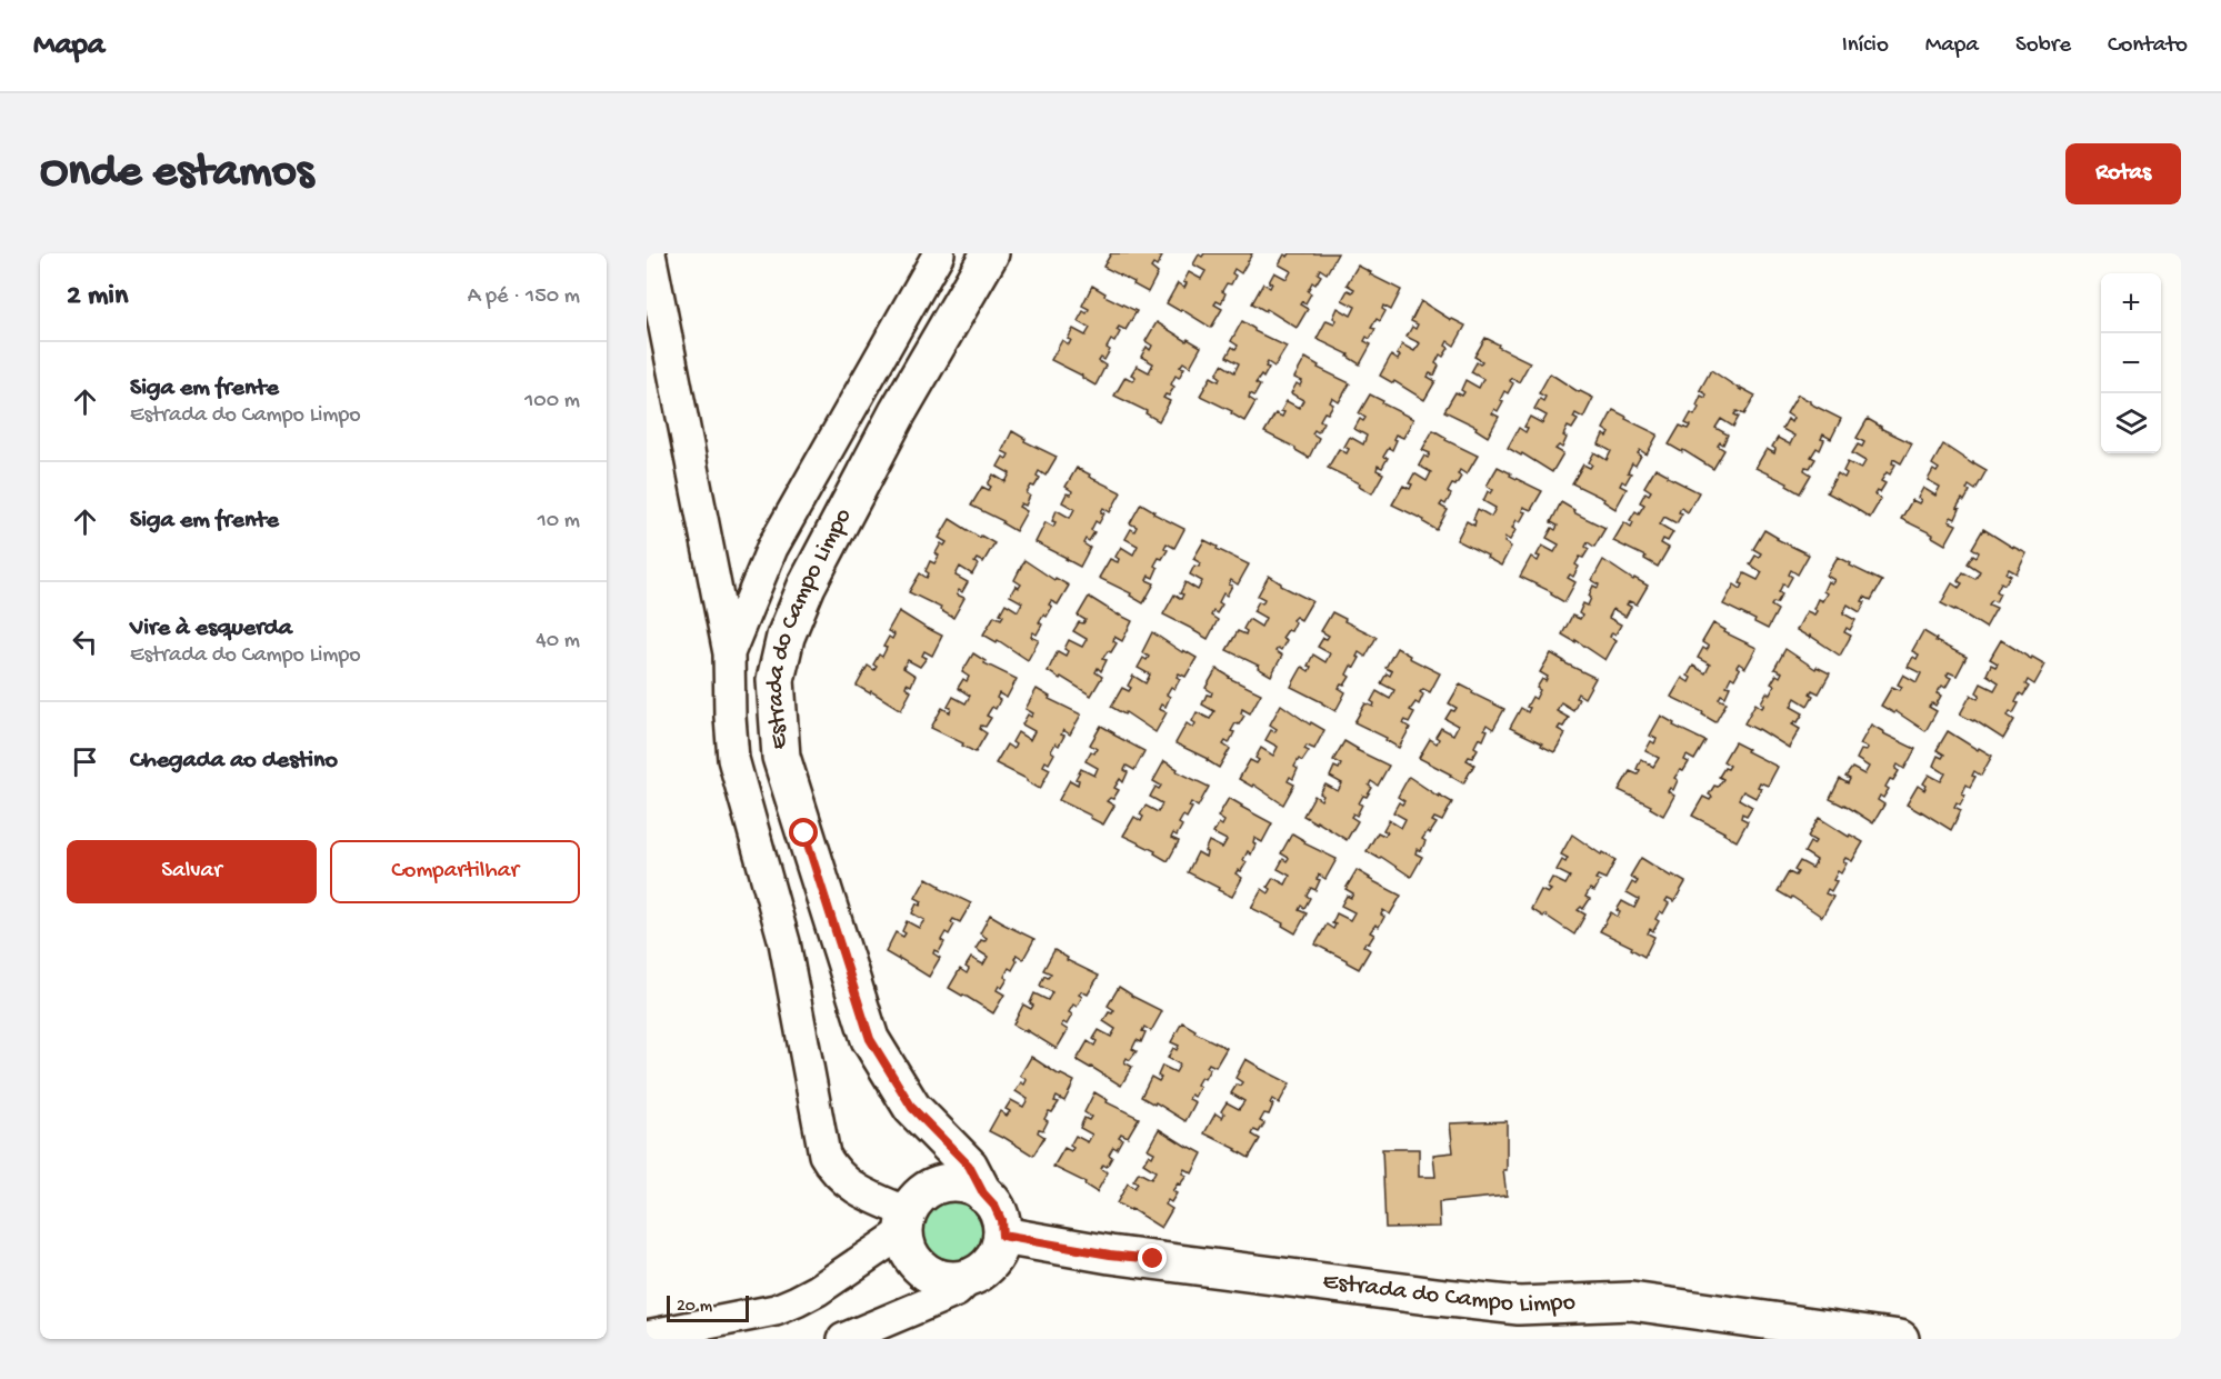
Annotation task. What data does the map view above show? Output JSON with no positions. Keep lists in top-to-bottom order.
{
  "streets": {
    "street": ["Estrada do Campo Limpo"]
  },
  "scale_bar": "20 m",
  "page": {
    "header": "Mapa",
    "nav": [
      "Início",
      "Mapa",
      "Sobre",
      "Contato"
    ],
    "buttons": [
      "Rotas",
      ["Salvar", "Compartilhar"]
    ],
    "title": "Onde estamos",
    "heading": ["2 min", "A pé · 150 m"],
    "map_buttons": ["+", "−"],
    "list": [
      ["Siga em frente", "Estrada do Campo Limpo", "100 m"],
      ["Siga em frente", "10 m"],
      ["Vire à esquerda", "Estrada do Campo Limpo", "40 m"],
      "Chegada ao destino"
    ],
    "scale": "20 m"
  }
}
